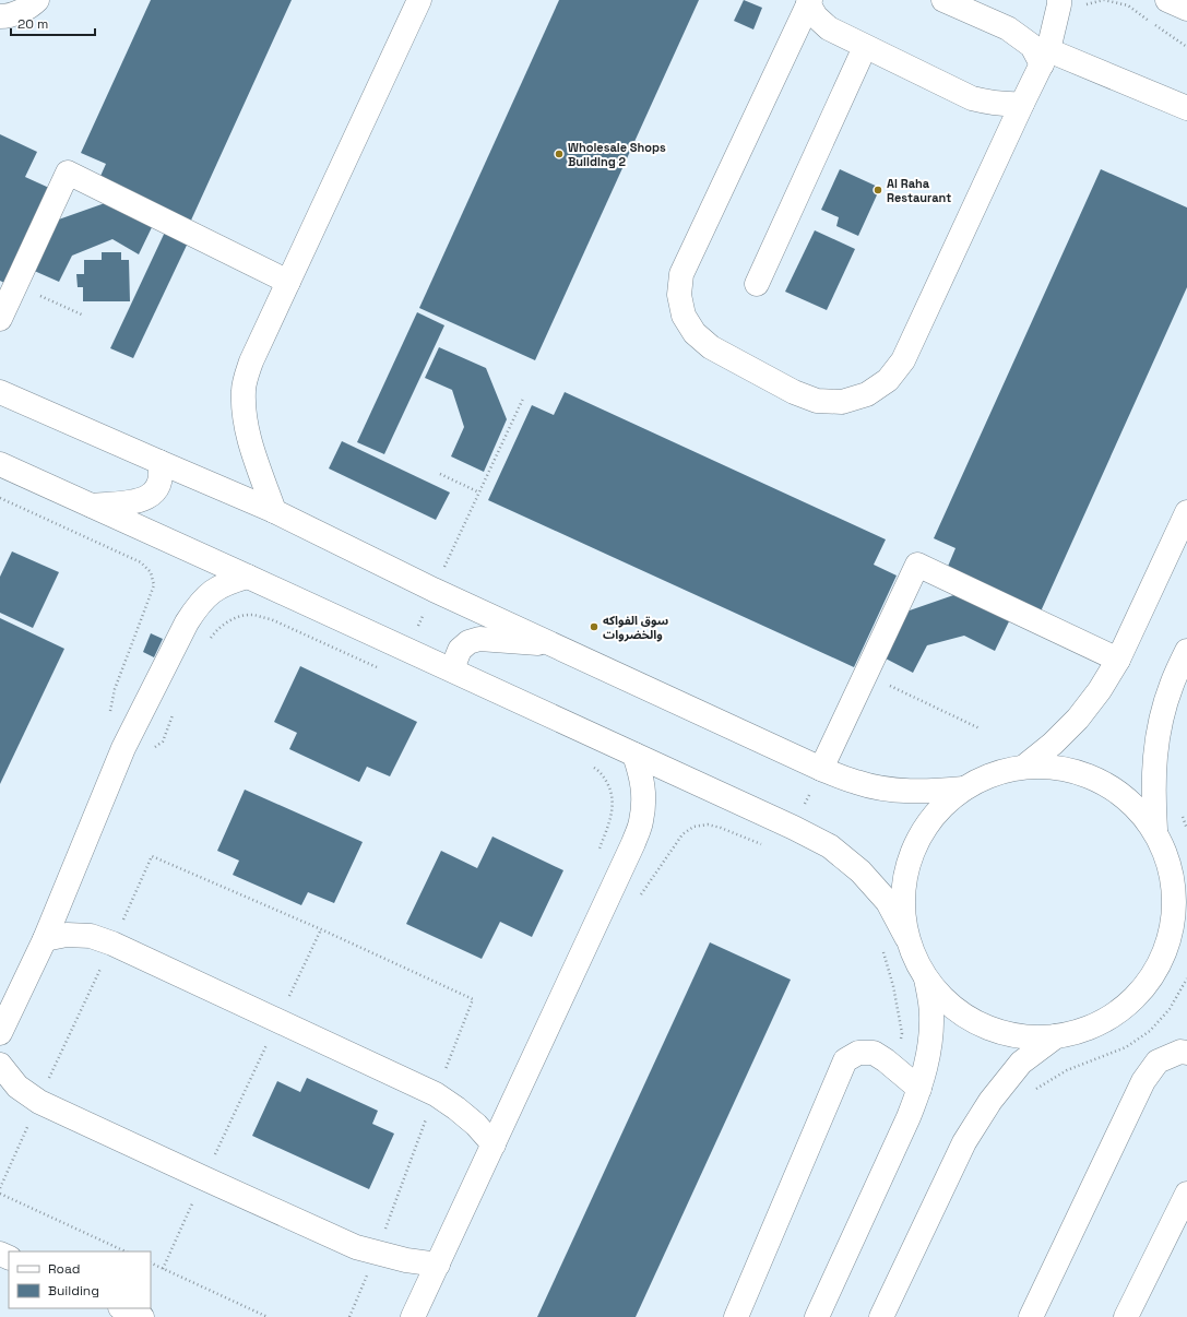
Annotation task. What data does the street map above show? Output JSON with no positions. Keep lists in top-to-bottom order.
{
  "places": ["Wholesale Shops Building 2", "Al Raha Restaurant", "سوق الفواكه والخضروات"],
  "legend": ["Road", "Building"],
  "scale_bar": "20 m"
}
